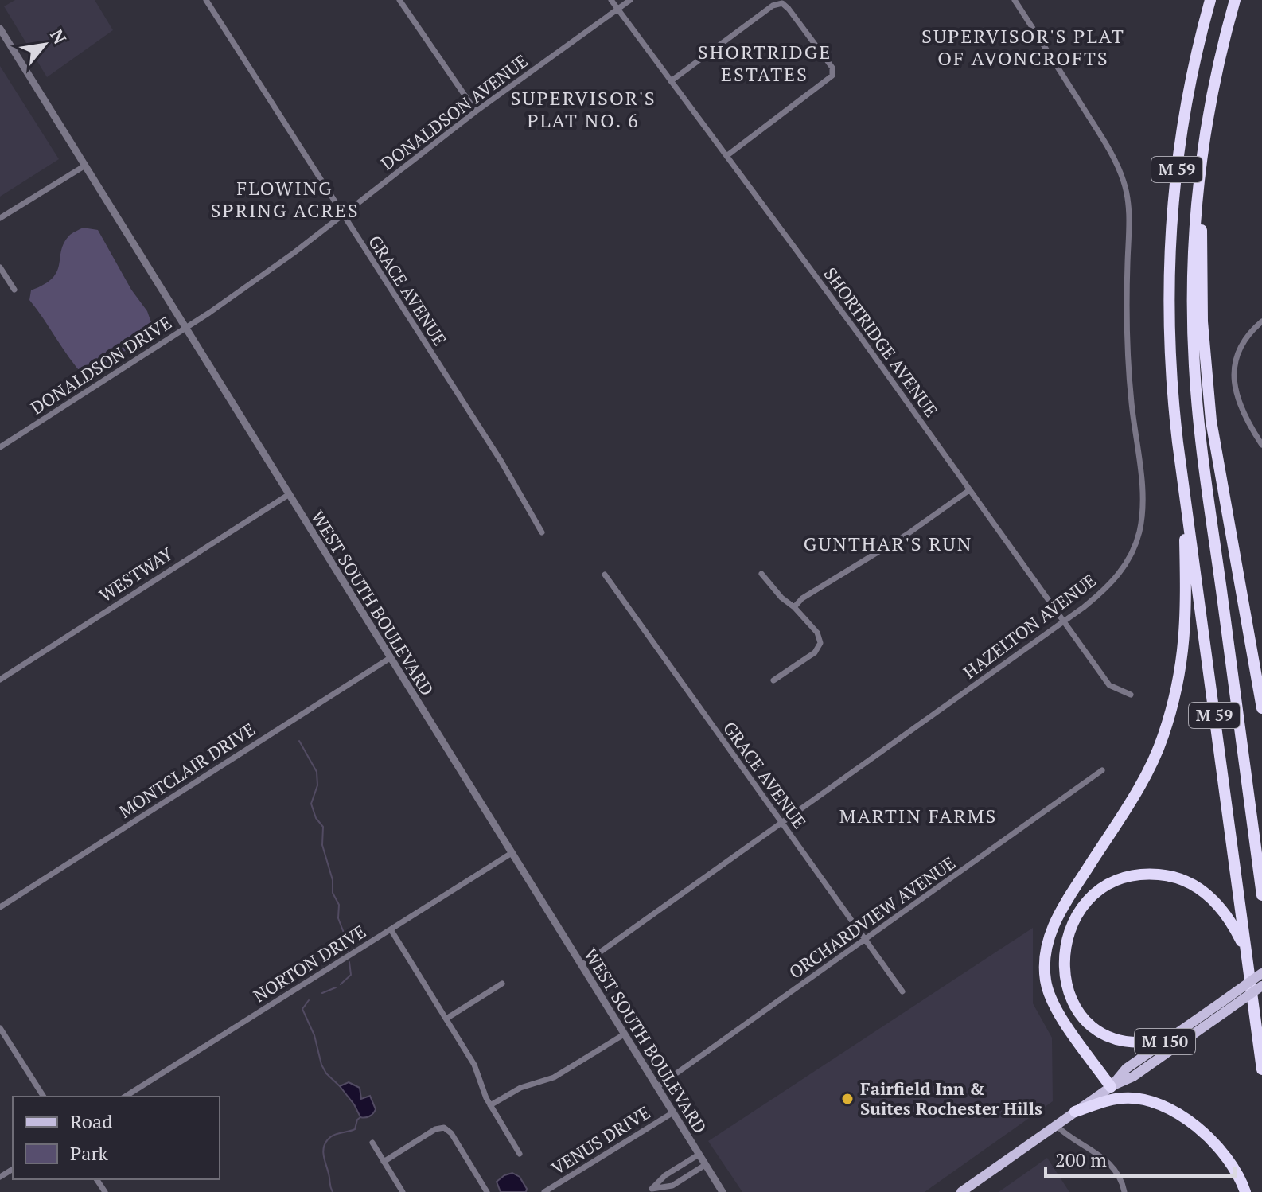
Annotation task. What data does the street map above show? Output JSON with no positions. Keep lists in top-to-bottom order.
{
  "streets": {
    "highway": ["M 59"],
    "main road": ["M 150"],
    "street": [
      "DONALDSON AVENUE",
      "GRACE AVENUE",
      "SHORTRIDGE AVENUE",
      "DONALDSON DRIVE",
      "WESTWAY",
      "WEST SOUTH BOULEVARD",
      "HAZELTON AVENUE",
      "MONTCLAIR DRIVE",
      "ORCHARDVIEW AVENUE",
      "NORTON DRIVE",
      "VENUS DRIVE"
    ]
  },
  "crossings": [
    ["DONALDSON AVENUE", "GRACE AVENUE"],
    ["DONALDSON AVENUE", "SHORTRIDGE AVENUE"],
    ["DONALDSON AVENUE", "DONALDSON DRIVE"],
    ["DONALDSON AVENUE", "WEST SOUTH BOULEVARD"],
    ["GRACE AVENUE", "HAZELTON AVENUE"],
    ["GRACE AVENUE", "ORCHARDVIEW AVENUE"],
    ["SHORTRIDGE AVENUE", "HAZELTON AVENUE"],
    ["DONALDSON DRIVE", "WEST SOUTH BOULEVARD"],
    ["WESTWAY", "WEST SOUTH BOULEVARD"],
    ["WEST SOUTH BOULEVARD", "HAZELTON AVENUE"],
    ["WEST SOUTH BOULEVARD", "MONTCLAIR DRIVE"],
    ["WEST SOUTH BOULEVARD", "ORCHARDVIEW AVENUE"],
    ["WEST SOUTH BOULEVARD", "NORTON DRIVE"],
    ["WEST SOUTH BOULEVARD", "VENUS DRIVE"]
  ],
  "districts": [
    "SUPERVISOR'S PLAT OF AVONCROFTS",
    "SHORTRIDGE ESTATES",
    "SUPERVISOR'S PLAT NO. 6",
    "FLOWING SPRING ACRES",
    "GUNTHAR'S RUN",
    "MARTIN FARMS"
  ],
  "places": ["Fairfield Inn & Suites Rochester Hills"],
  "legend": ["Road", "Park"],
  "scale_bar": "200 m",
  "north": "top right"
}
